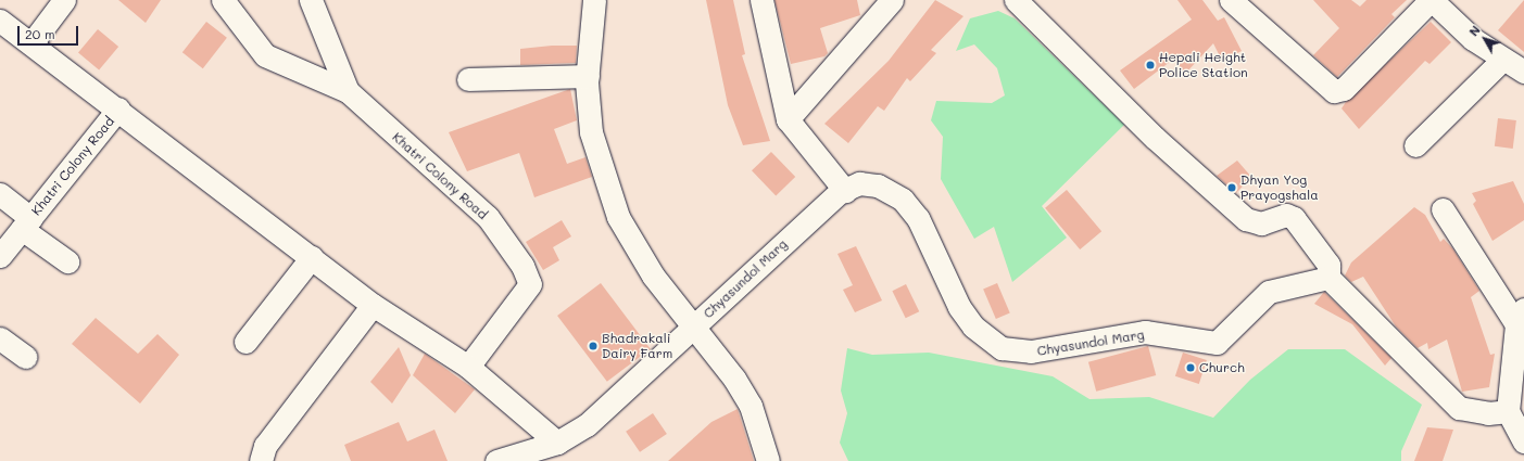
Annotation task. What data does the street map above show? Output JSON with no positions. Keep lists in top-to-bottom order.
{
  "streets": {
    "street": ["Khatri Colony Road", "Chyasundol Marg"]
  },
  "places": [
    "Hepali Height Police Station",
    "Dhyan Yog Prayogshala",
    "Bhadrakali Dairy Farm",
    "Church"
  ],
  "scale_bar": "20 m",
  "north": "top left"
}
